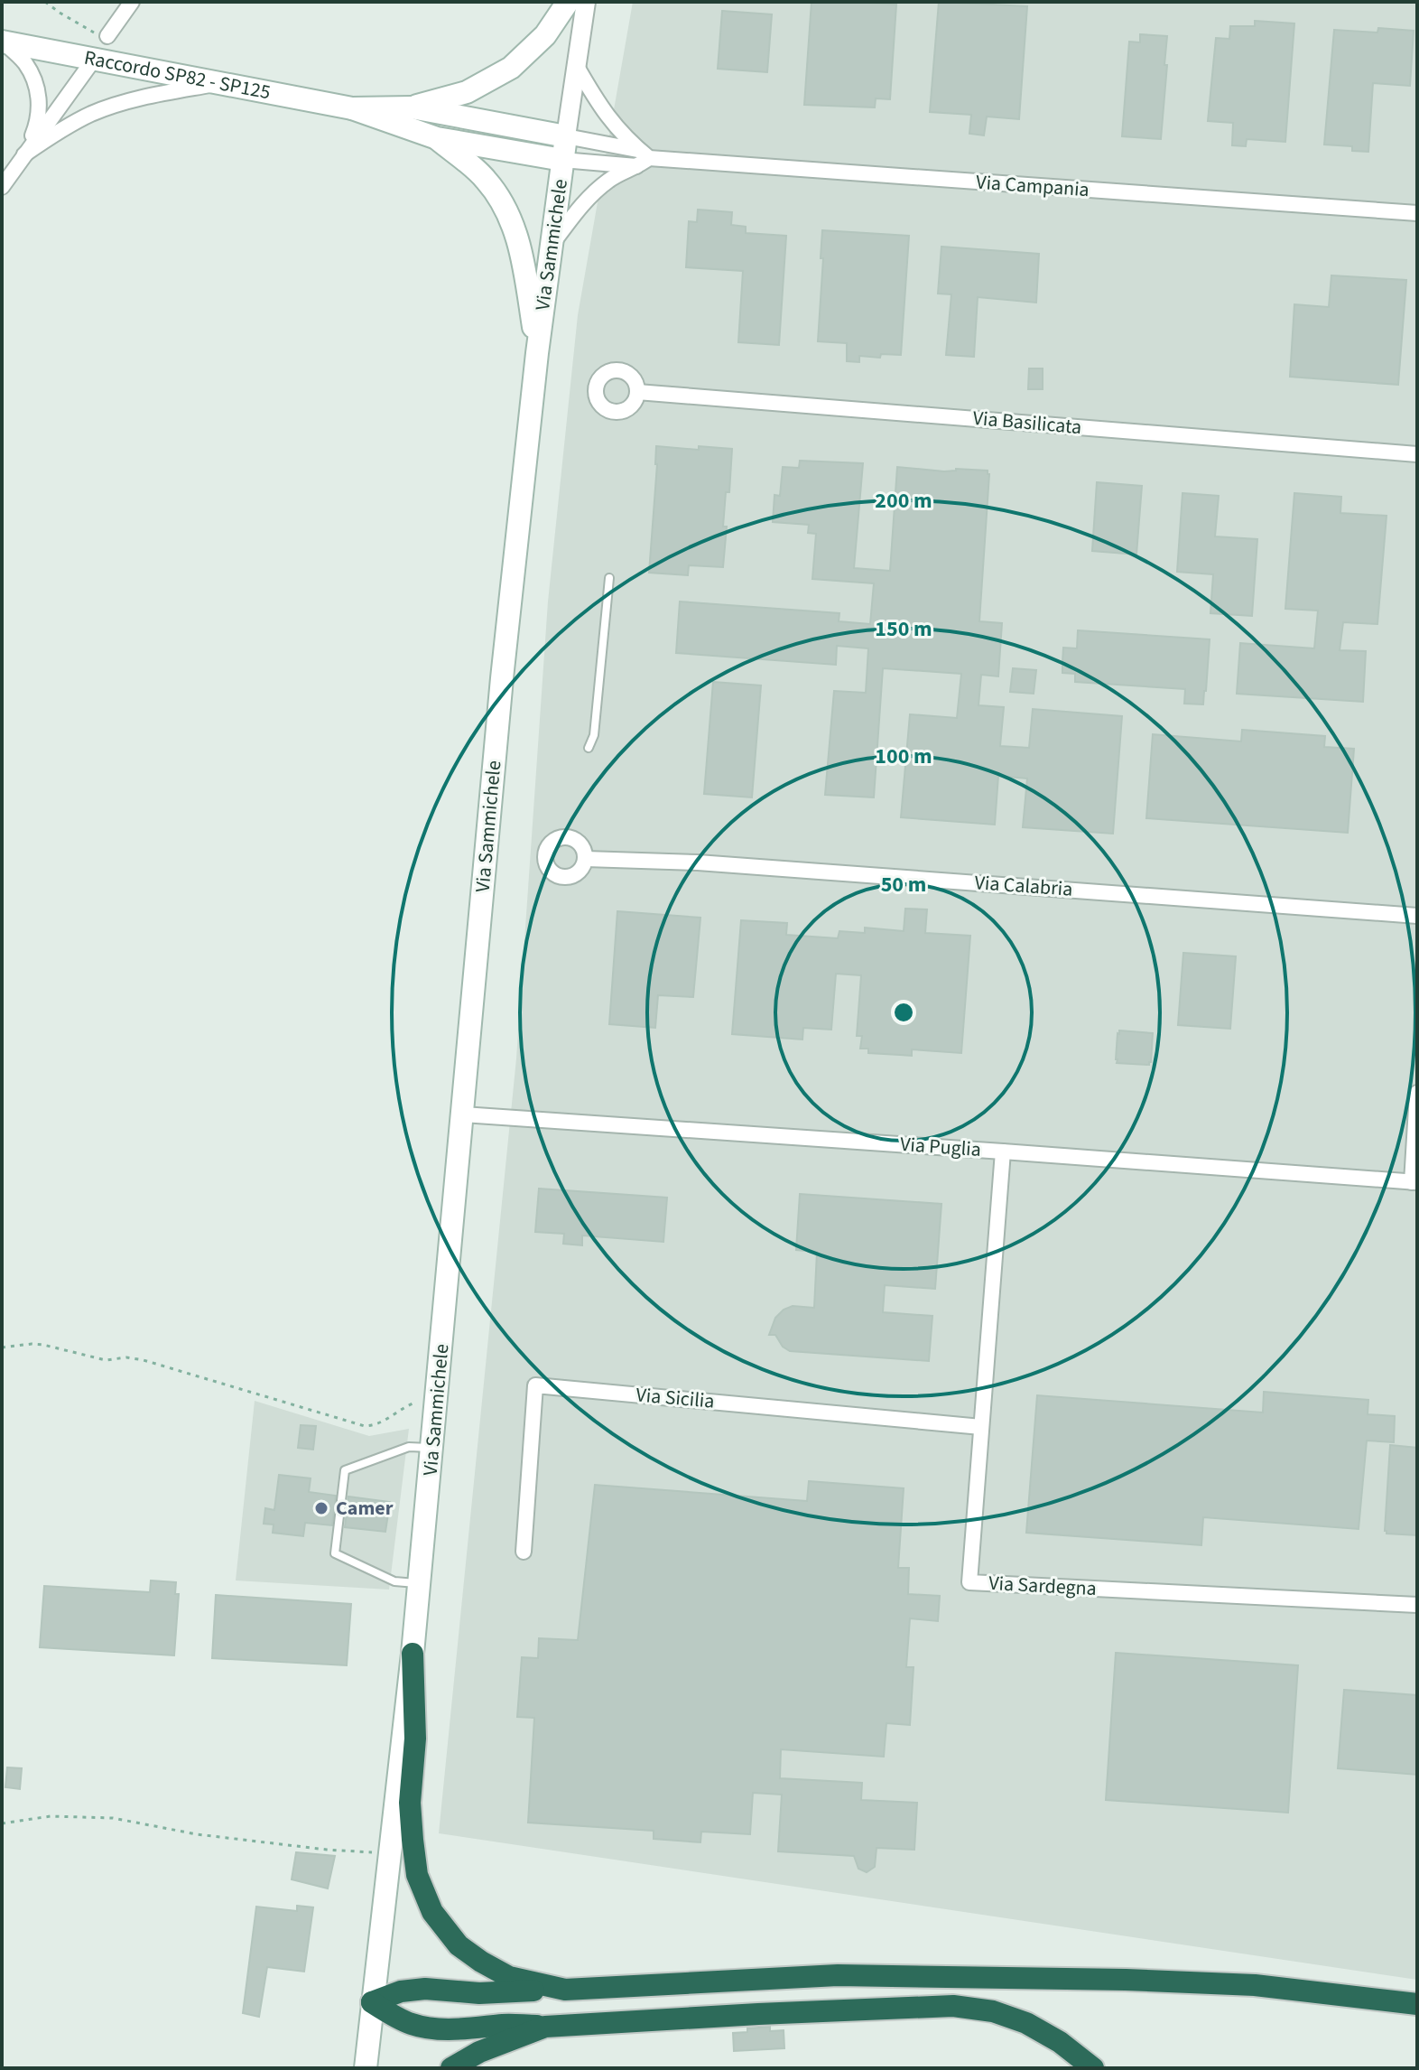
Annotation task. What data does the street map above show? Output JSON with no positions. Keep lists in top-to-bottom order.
{
  "streets": {
    "main road": ["Raccordo SP82 - SP125", "Via Sammichele"],
    "street": [
      "Via Campania",
      "Via Basilicata",
      "Via Calabria",
      "Via Puglia",
      "Via Sicilia",
      "Via Sardegna"
    ]
  },
  "crossings": [
    ["Via Campania", "Via Sammichele"],
    ["Via Sammichele", "Via Puglia"],
    ["Via Puglia", "Via Sardegna"],
    ["Via Sicilia", "Via Sardegna"]
  ],
  "places": ["Camer"],
  "rings": [
    "200 m",
    "150 m",
    "100 m",
    "50 m"
  ]
}
